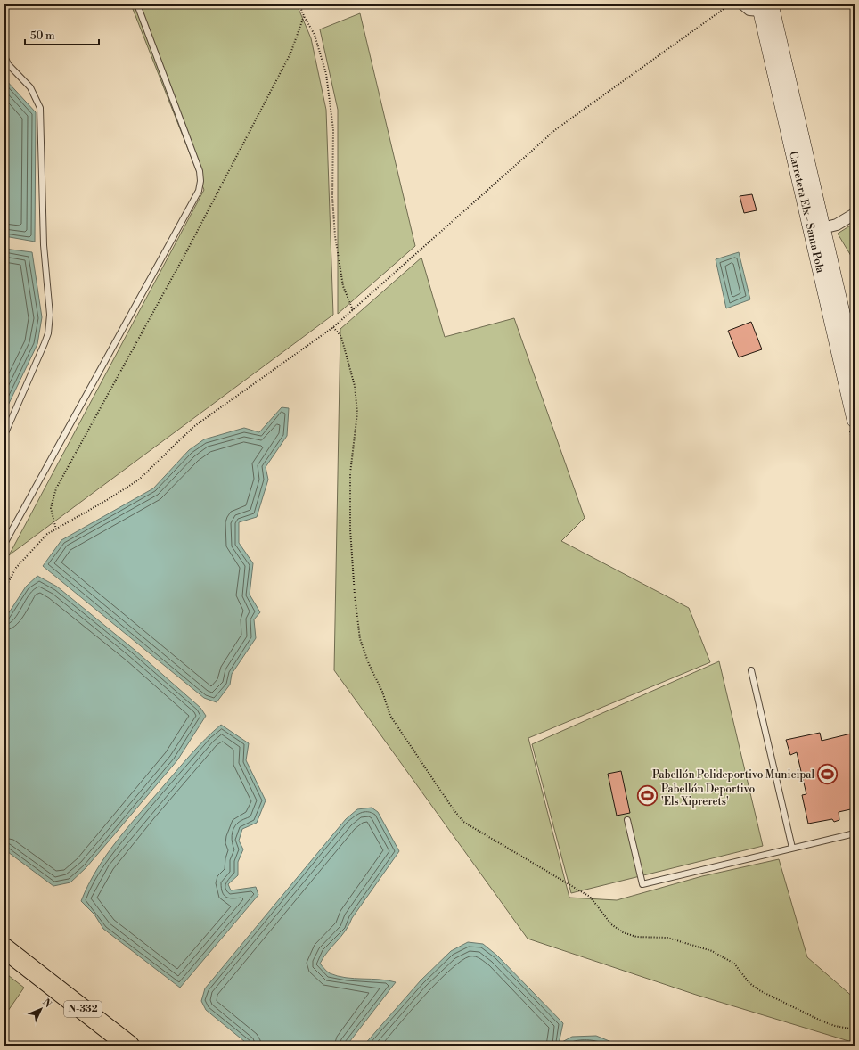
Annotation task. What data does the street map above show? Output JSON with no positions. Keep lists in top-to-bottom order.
{
  "streets": {
    "highway": ["N-332"],
    "main road": ["Carretera Elx - Santa Pola"]
  },
  "places": {
    "sports": ["Pabellón Polideportivo Municipal", "Pabellón Deportivo 'Els Xiprerets'"]
  },
  "scale_bar": "50 m",
  "north": "top right"
}
